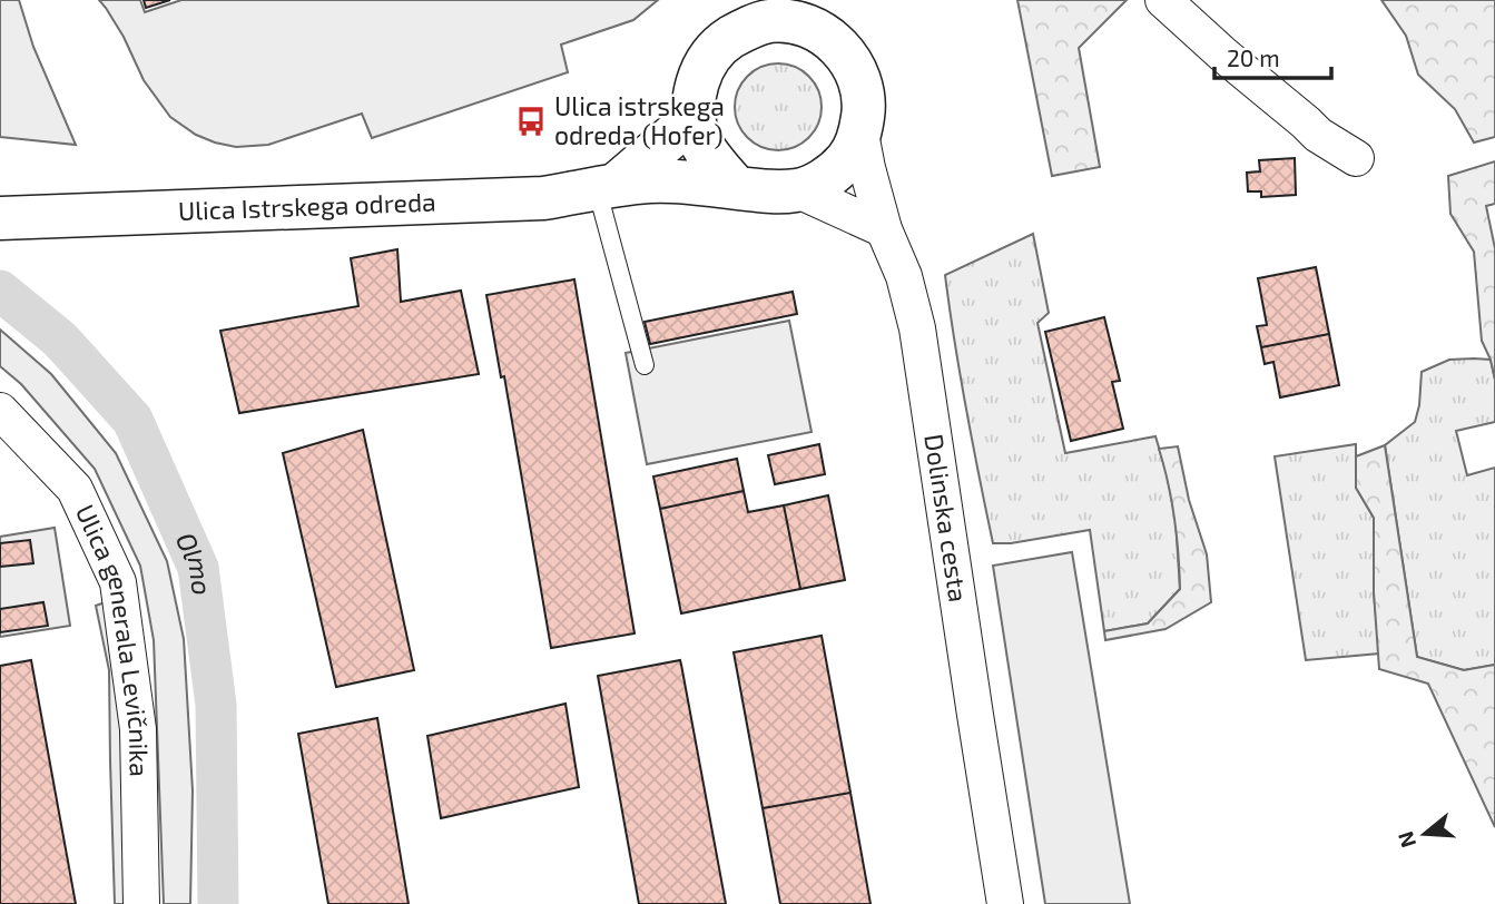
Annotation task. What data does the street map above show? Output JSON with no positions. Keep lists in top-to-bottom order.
{
  "streets": {
    "street": ["Ulica Istrskega odreda", "Dolinska cesta", "Ulica generala Levičnika"]
  },
  "water": ["Olmo"],
  "places": {
    "bus stop": ["Ulica istrskega odreda (Hofer)"]
  },
  "scale_bar": "20 m",
  "north": "left"
}
